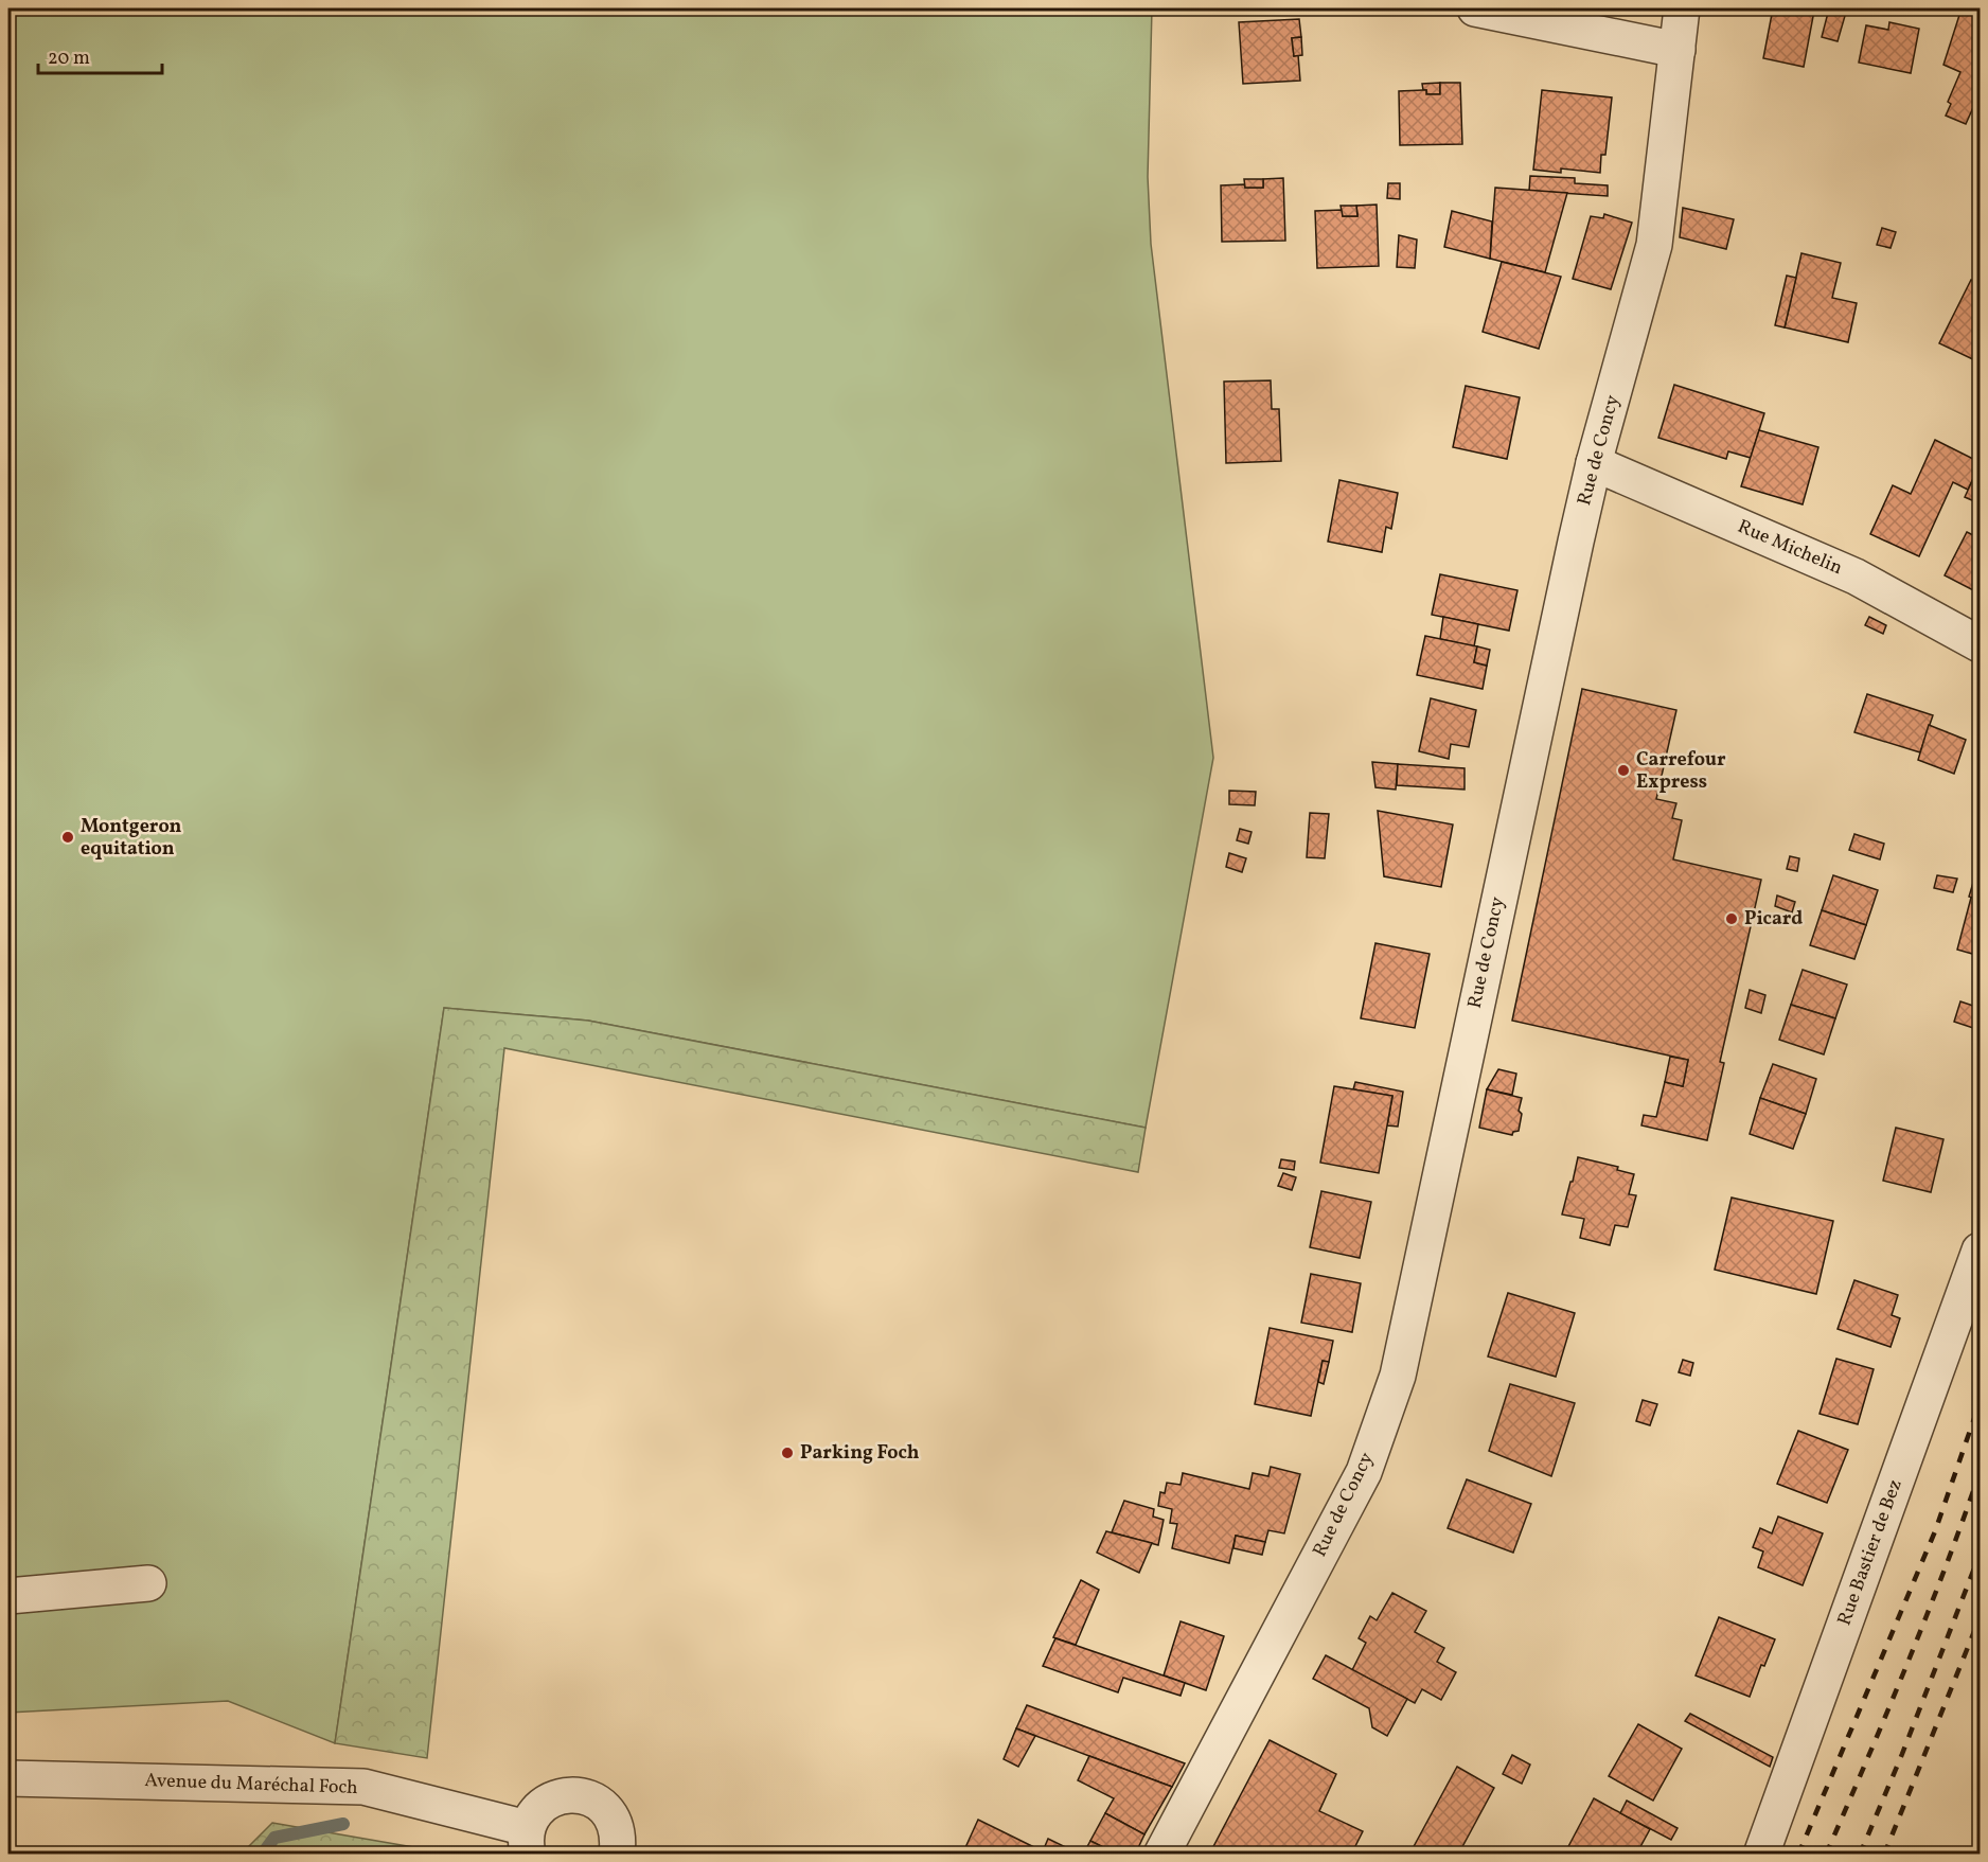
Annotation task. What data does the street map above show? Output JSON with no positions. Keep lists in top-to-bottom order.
{
  "streets": {
    "street": [
      "Rue de Concy",
      "Rue Michelin",
      "Rue Bastier de Bez",
      "Avenue du Maréchal Foch"
    ]
  },
  "crossings": [
    ["Rue de Concy", "Rue Michelin"]
  ],
  "places": [
    "Carrefour Express",
    "Montgeron equitation",
    "Picard",
    "Parking Foch"
  ],
  "scale_bar": "20 m"
}
